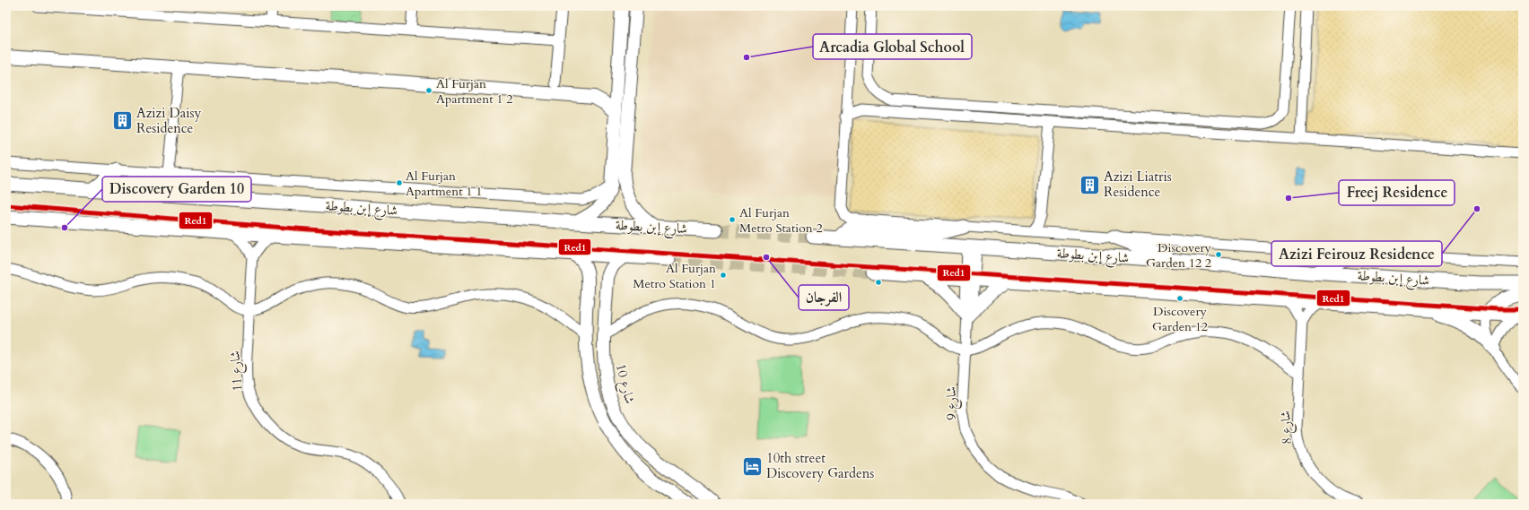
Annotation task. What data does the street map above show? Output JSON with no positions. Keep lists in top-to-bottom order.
{
  "streets": {
    "main road": ["شارع إبن بطوطة"],
    "street": [
      "شارع 11",
      "شارع 10",
      "شارع 9",
      "شارع 8"
    ]
  },
  "crossings": [
    ["شارع إبن بطوطة", "شارع 9"]
  ],
  "places": {
    "other": [
      "Arcadia Global School",
      "Al Furjan Apartment 1 2",
      "Al Furjan Apartment 1 1",
      "Freej Residence",
      "Azizi Feirouz Residence",
      "Al Furjan Metro Station 2",
      "Discovery Garden 10",
      "Discovery Garden 12 2",
      "الفرجان",
      "Al Furjan Metro Station 1",
      "Discovery Garden 12"
    ],
    "building": ["Azizi Daisy Residence", "Azizi Liatris Residence"],
    "hotel": ["10th street Discovery Gardens"]
  },
  "lines": ["transit line Red1"]
}
